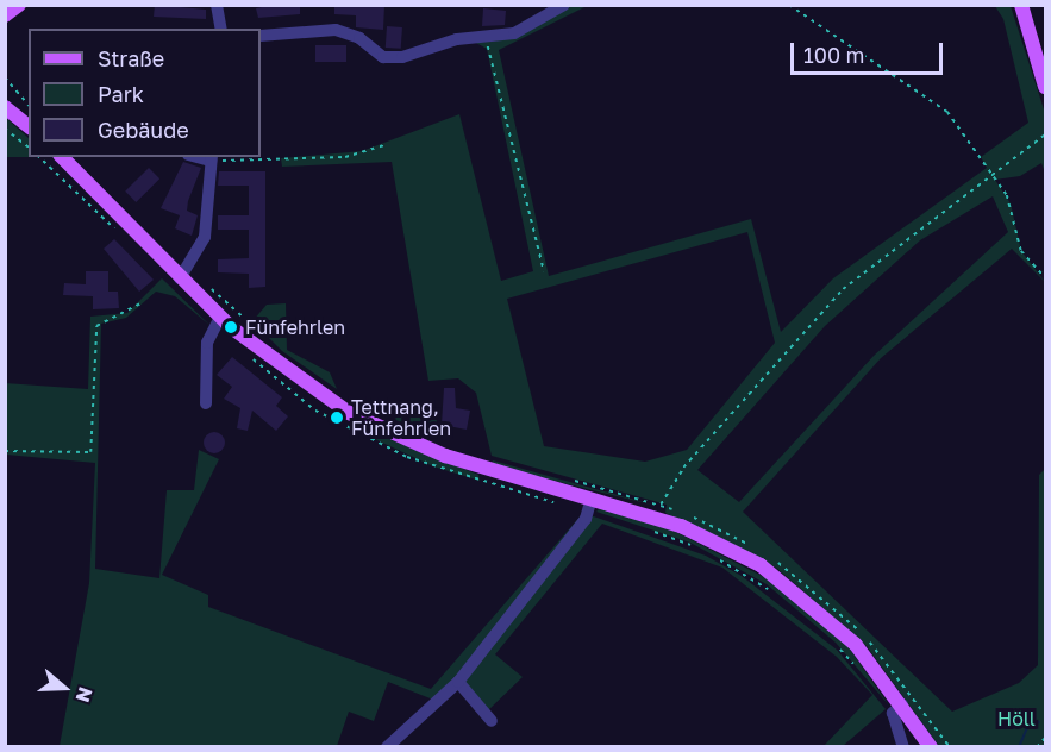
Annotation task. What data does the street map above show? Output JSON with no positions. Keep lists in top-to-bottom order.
{
  "parks": ["Höll"],
  "places": ["Fünfehrlen", "Tettnang, Fünfehrlen"],
  "legend": ["Straße", "Park", "Gebäude"],
  "scale_bar": "100 m",
  "north": "right"
}
